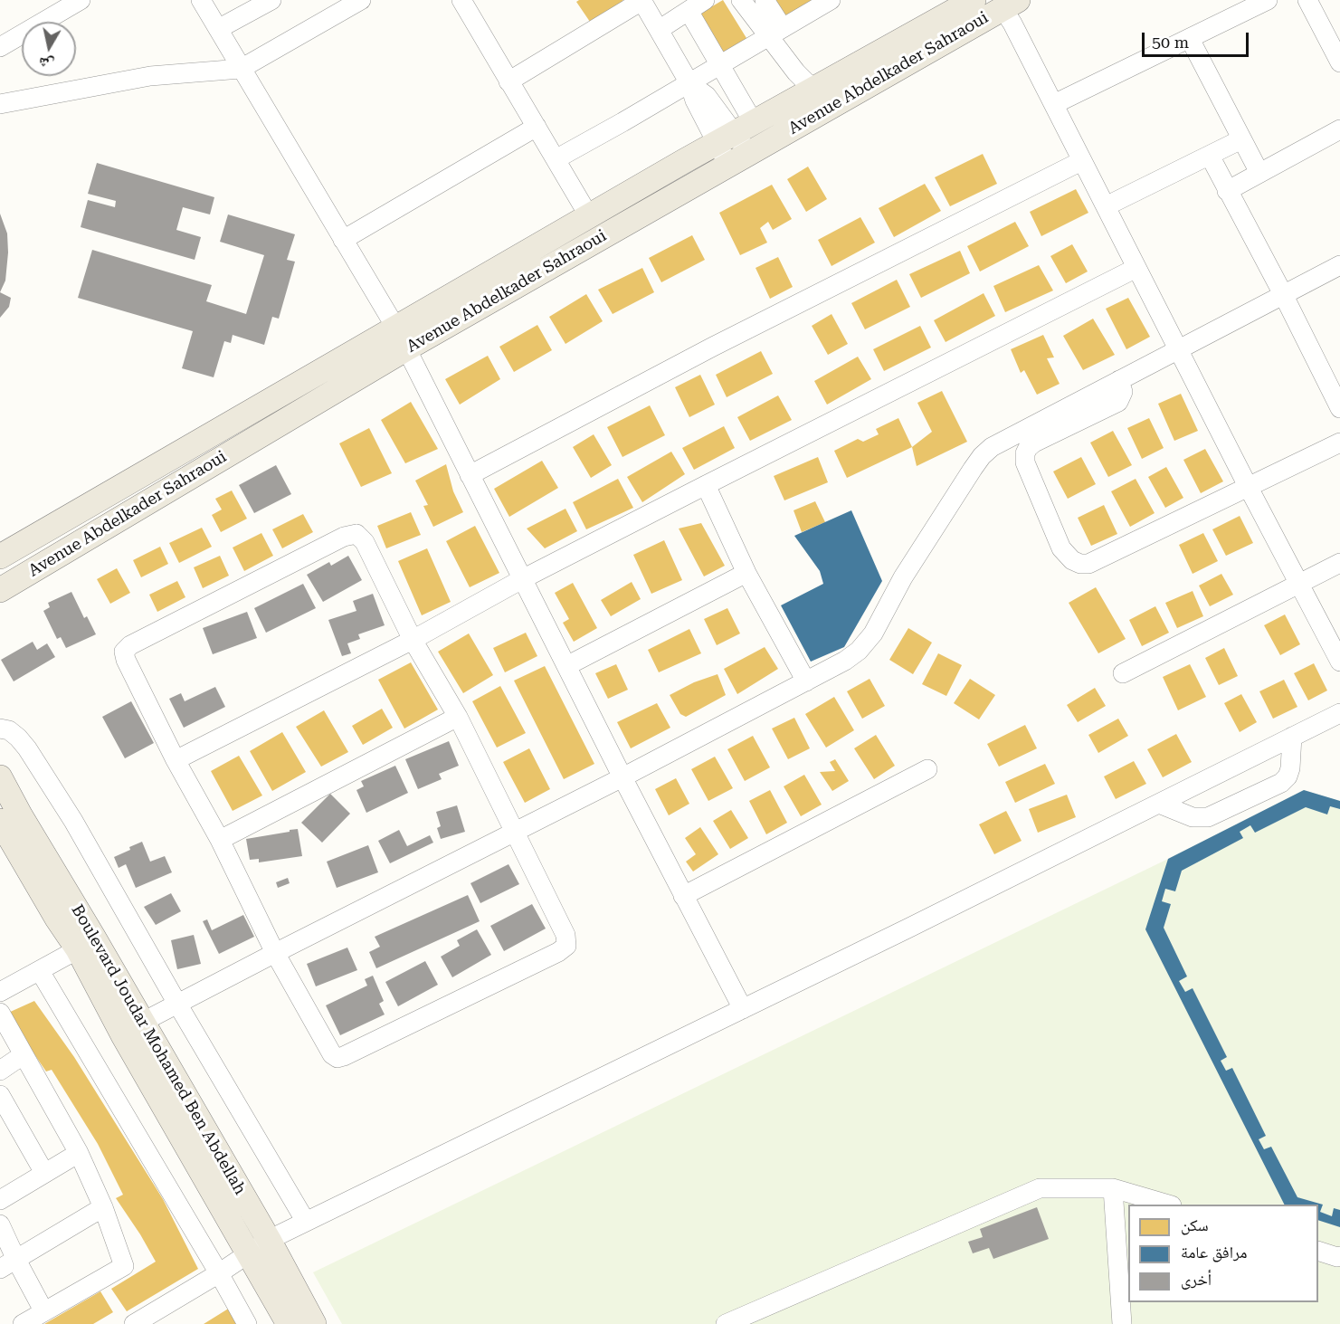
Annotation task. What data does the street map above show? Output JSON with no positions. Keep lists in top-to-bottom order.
{
  "streets": {
    "main road": ["Avenue Abdelkader Sahraoui", "Boulevard Joudar Mohamed Ben Abdellah"]
  },
  "legend": ["سكن", "مرافق عامة", "أخرى"],
  "scale_bar": "50 m",
  "north": "bottom"
}
